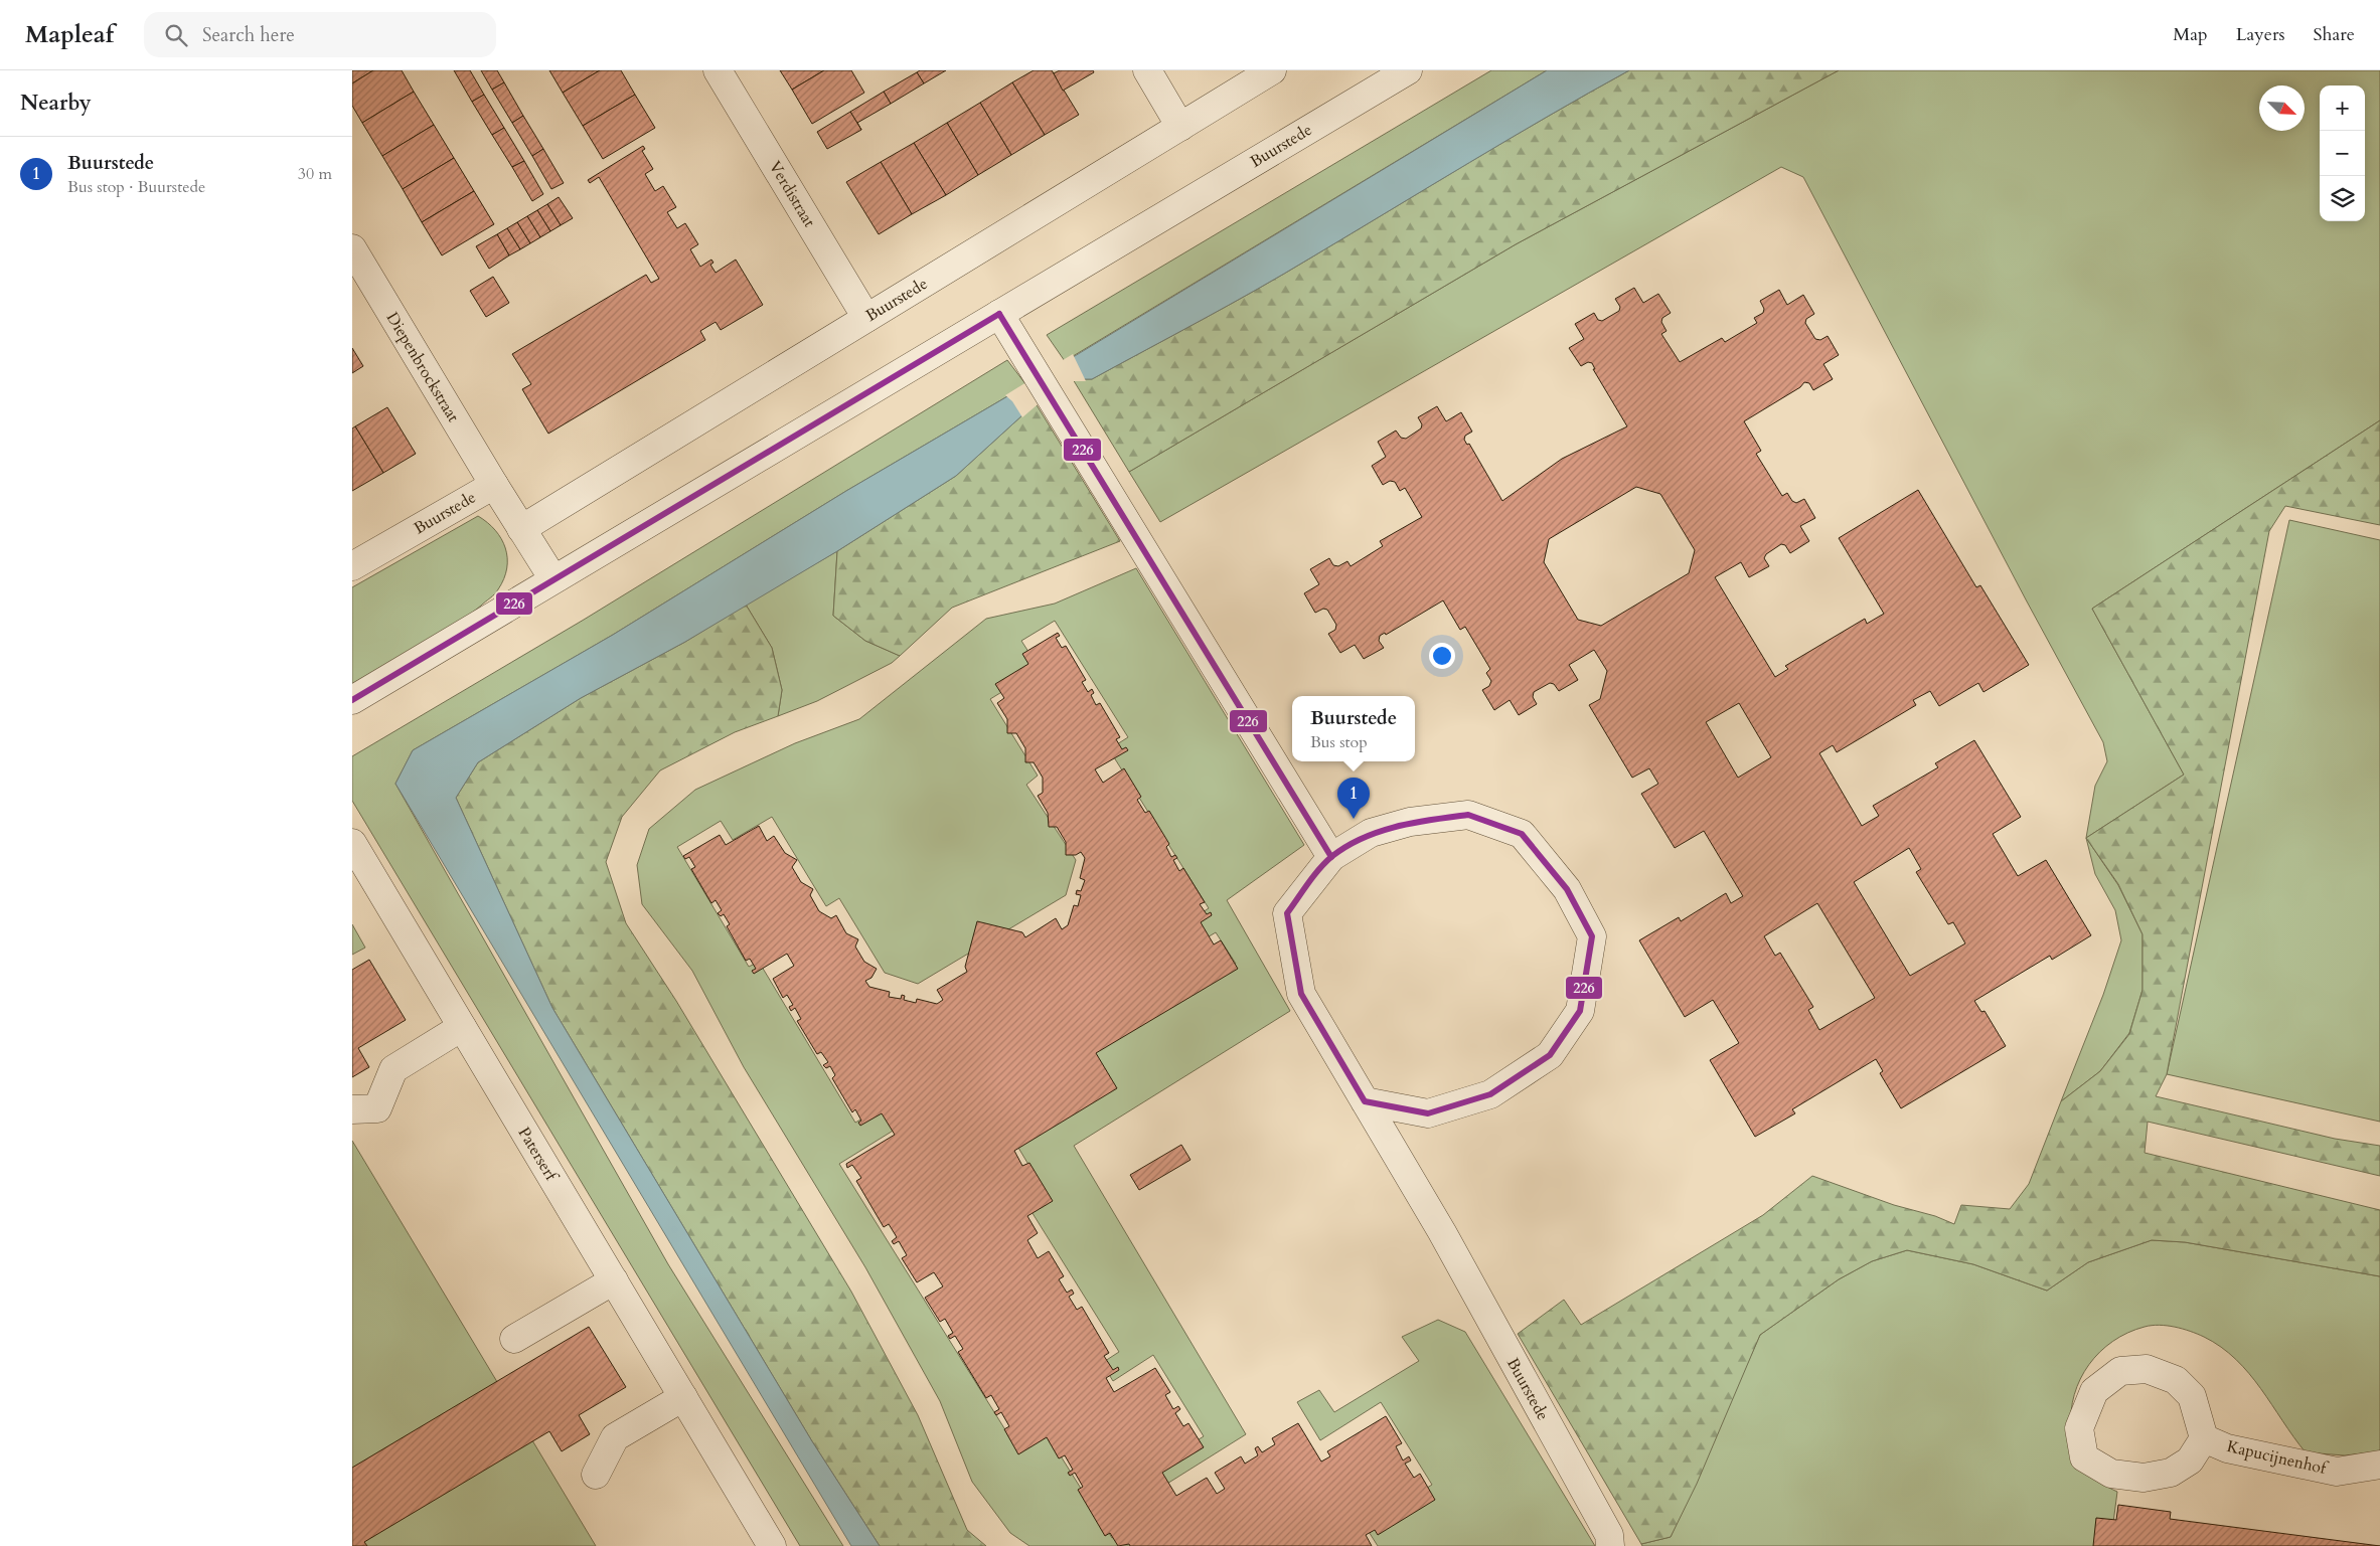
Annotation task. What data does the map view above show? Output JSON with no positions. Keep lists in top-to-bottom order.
{
  "streets": {
    "street": [
      "Buurstede",
      "Verdistraat",
      "Diepenbrockstraat",
      "Paterserf",
      "Kapucijnenhof"
    ]
  },
  "crossings": [
    ["Buurstede", "Verdistraat"],
    ["Buurstede", "Diepenbrockstraat"]
  ],
  "lines": ["transit line 226"],
  "north": "bottom right",
  "page": {
    "header": "Mapleaf",
    "search": "Search here",
    "nav": ["Map", "Layers", "Share"],
    "heading": "Nearby",
    "map_buttons": ["+", "−"],
    "list": [
      {
        "mark": "1",
        "name": "Buurstede",
        "note": "Bus stop · Buurstede",
        "value": "30 m"
      }
    ],
    "popup": ["Buurstede", "Bus stop"],
    "pins": "1"
  }
}
